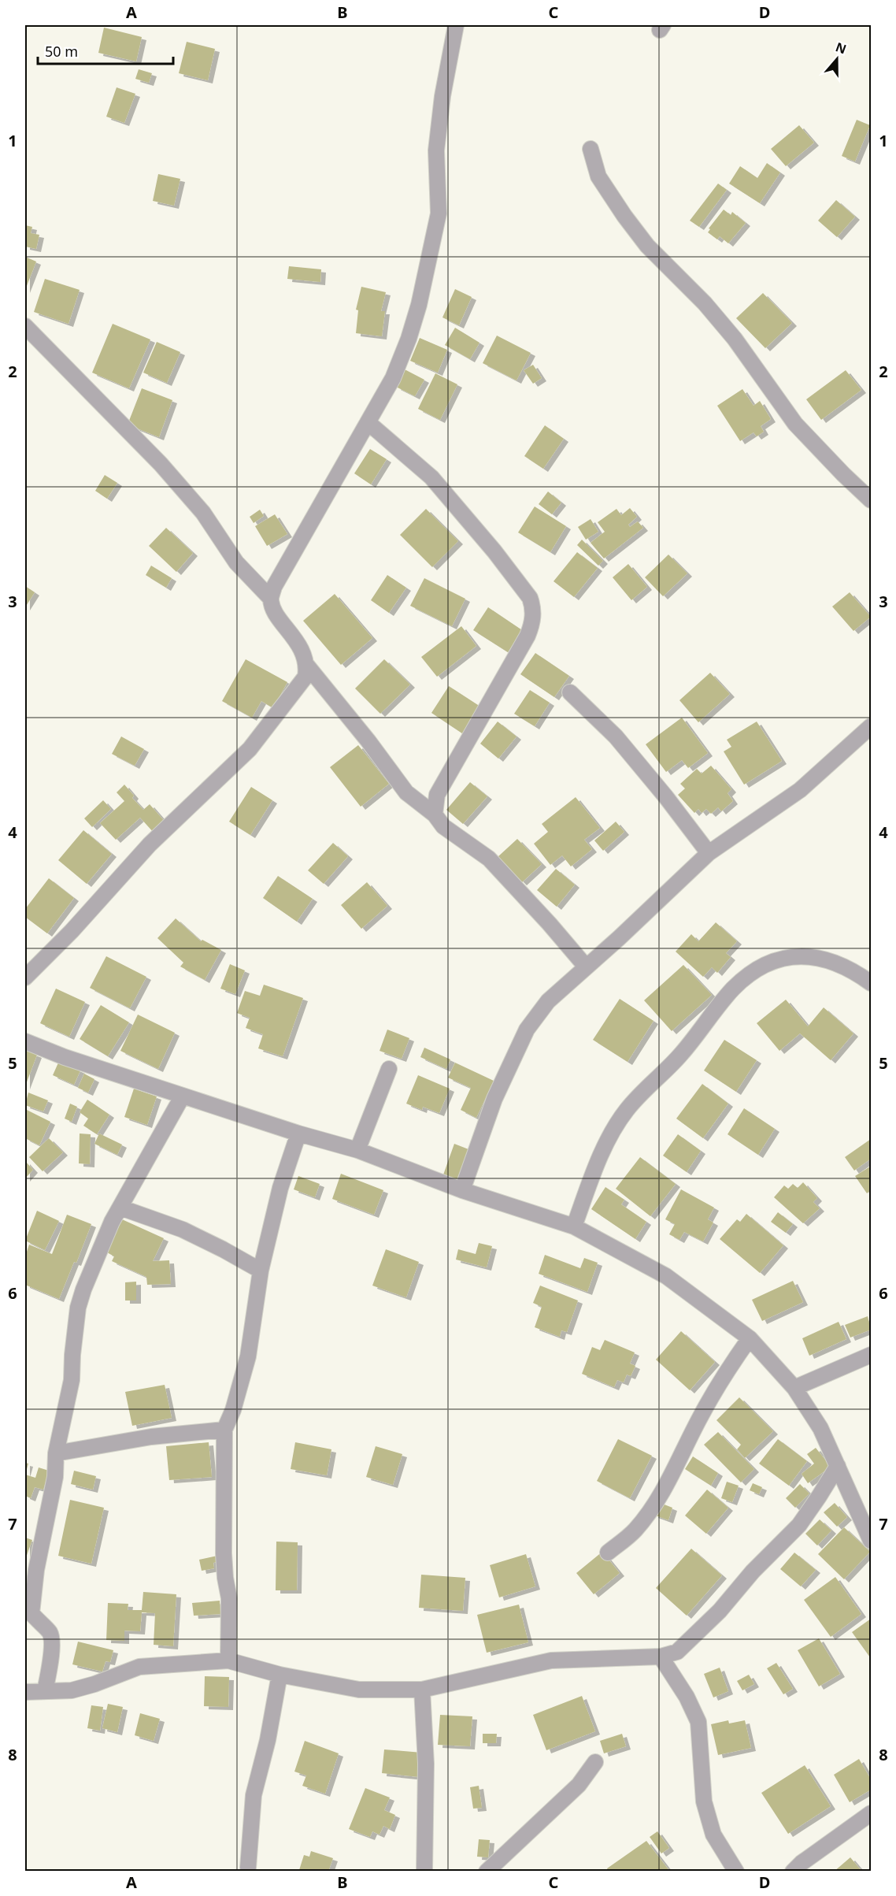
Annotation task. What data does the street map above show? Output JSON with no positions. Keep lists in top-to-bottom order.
{
  "scale_bar": "50 m",
  "north": "top",
  "grid": {
    "columns": [
      "A",
      "B",
      "C",
      "D"
    ],
    "rows": [
      "1",
      "2",
      "3",
      "4",
      "5",
      "6",
      "7",
      "8"
    ]
  }
}
